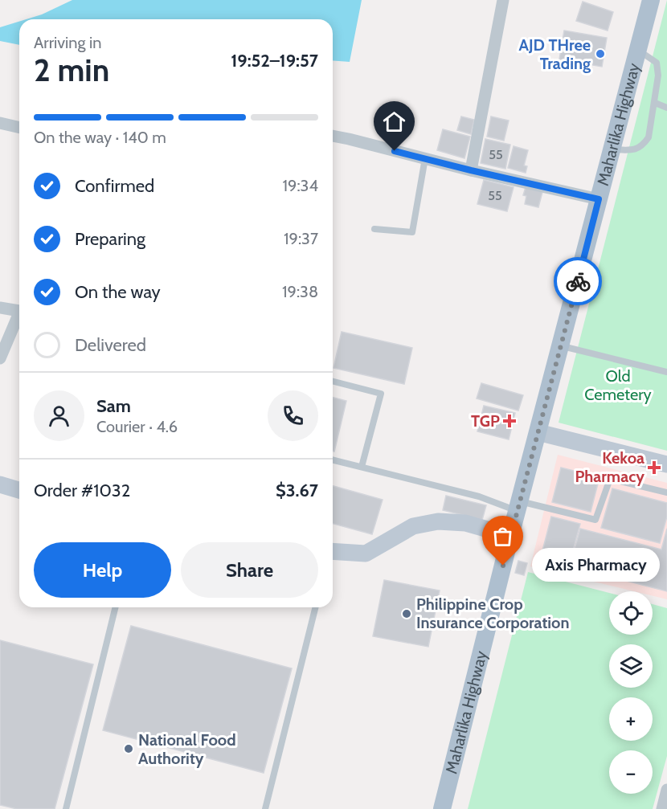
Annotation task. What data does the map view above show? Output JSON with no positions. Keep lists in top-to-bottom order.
{
  "streets": {
    "main road": ["Maharlika Highway"]
  },
  "parks": ["Old Cemetery"],
  "places": {
    "other": [
      "AJD THree Trading",
      "Axis Pharmacy",
      "Philippine Crop Insurance Corporation",
      "National Food Authority"
    ],
    "health": ["TGP", "Kekoa Pharmacy"]
  },
  "house_numbers": ["55", "55"],
  "page": {
    "heading": ["2 min", "Arriving in", "19:52–19:57"],
    "panel": [
      "Sam",
      "Courier · 4.6",
      "Order #1032",
      "$3.67"
    ],
    "bar": "On the way · 140 m",
    "list": [
      ["Confirmed", "19:34"],
      ["Preparing", "19:37"],
      ["On the way", "19:38"],
      "Delivered"
    ],
    "buttons": ["Help", "Share"],
    "bubble": "Axis Pharmacy",
    "map_buttons": ["+", "−"]
  }
}
